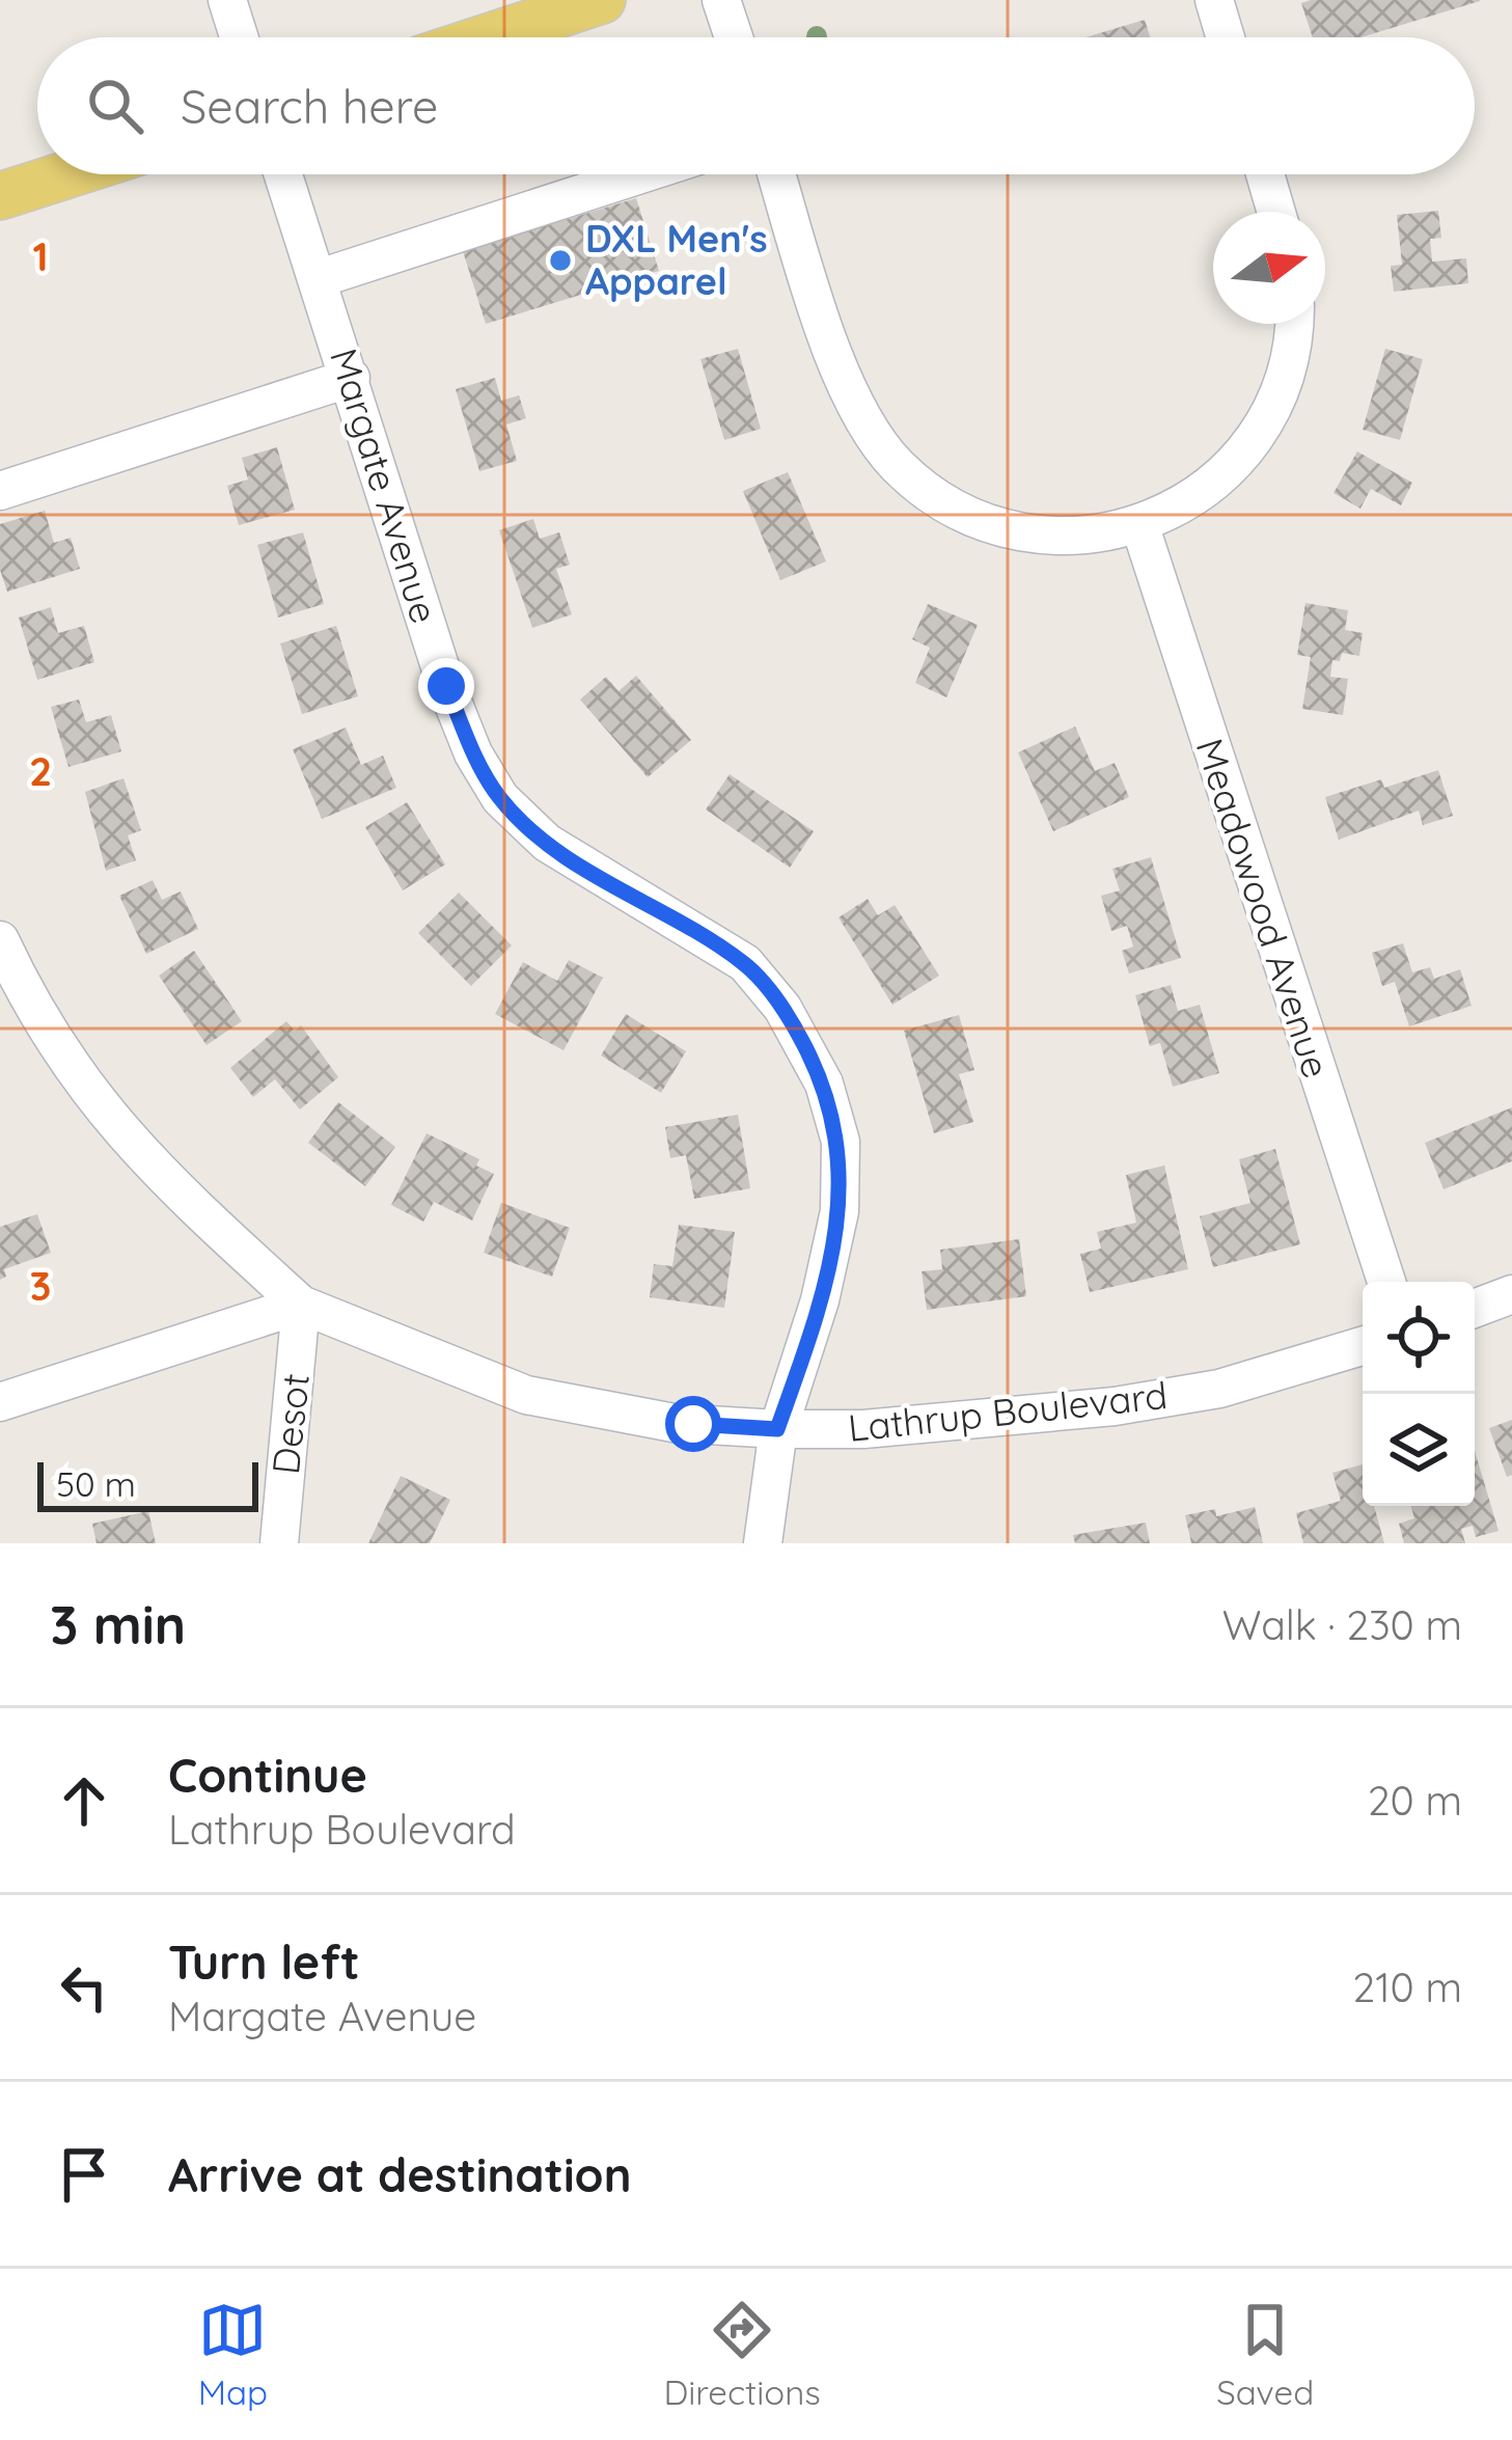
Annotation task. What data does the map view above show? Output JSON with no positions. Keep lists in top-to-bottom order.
{
  "streets": {
    "street": [
      "Margate Avenue",
      "Meadowood Avenue",
      "Lathrup Boulevard",
      "Desot"
    ]
  },
  "crossings": [
    ["Margate Avenue", "Lathrup Boulevard"],
    ["Lathrup Boulevard", "Desot"]
  ],
  "places": ["DXL Men's Apparel"],
  "scale_bar": "50 m",
  "north": "right",
  "page": {
    "search": "Search here",
    "scale": "50 m",
    "heading": ["3 min", "Walk · 230 m"],
    "list": [
      ["Continue", "Lathrup Boulevard", "20 m"],
      ["Turn left", "Margate Avenue", "210 m"],
      "Arrive at destination"
    ],
    "nav": ["Map", "Directions", "Saved"]
  },
  "grid": {
    "rows": ["1", "2", "3"]
  }
}
